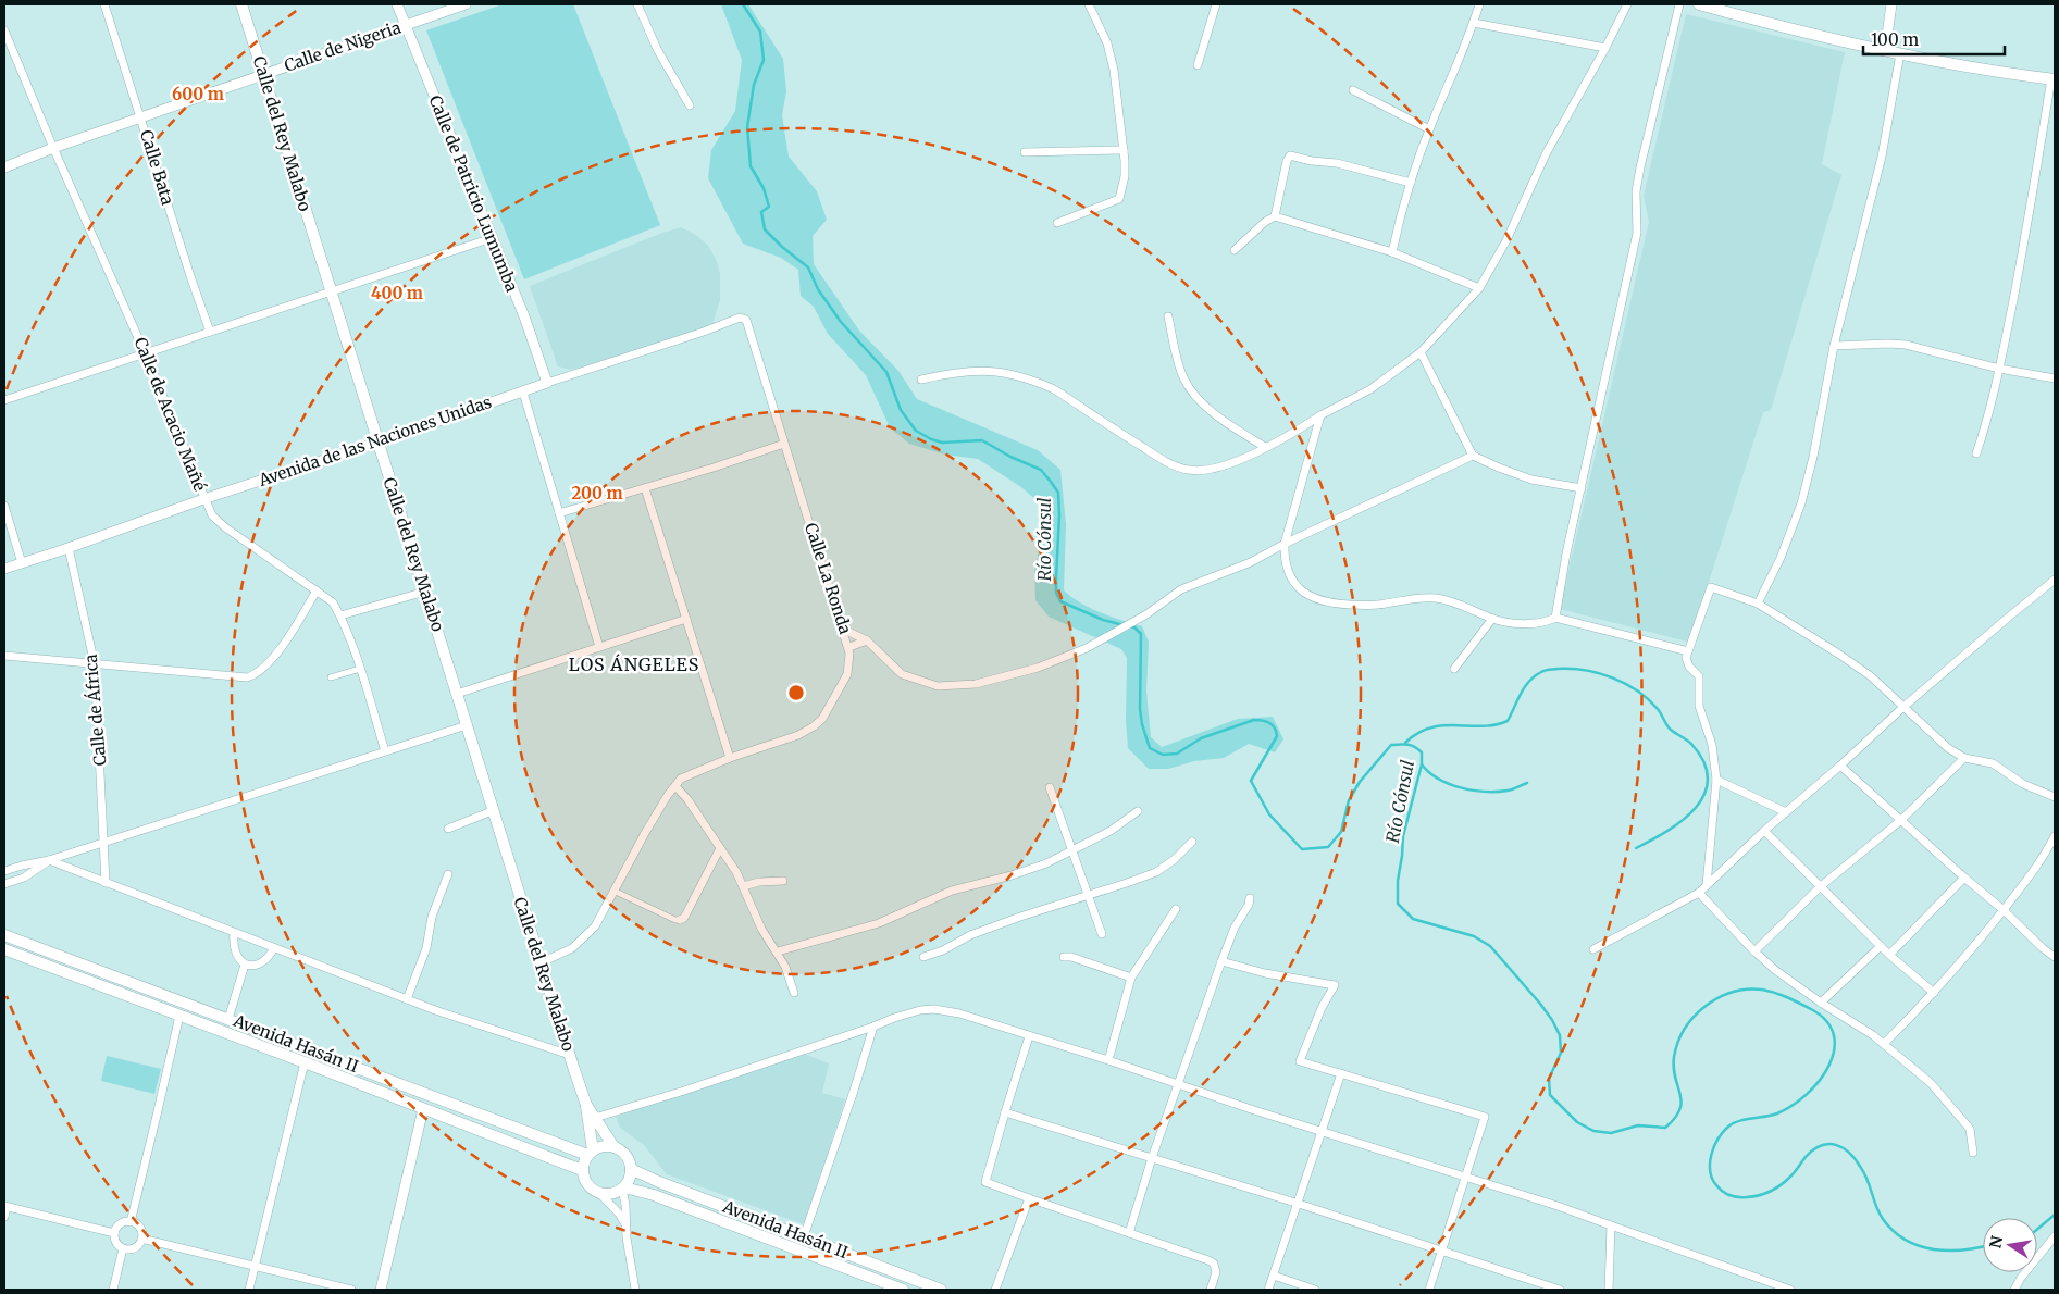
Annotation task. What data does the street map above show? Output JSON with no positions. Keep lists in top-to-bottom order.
{
  "streets": {
    "main road": ["Calle del Rey Malabo", "Avenida Hasán II"],
    "street": [
      "Calle de Nigeria",
      "Calle Bata",
      "Calle de Patricio Lumumba",
      "Calle de Acacio Mañé",
      "Avenida de las Naciones Unidas",
      "Calle La Ronda",
      "Calle de África"
    ]
  },
  "crossings": [
    ["Calle de Nigeria", "Calle del Rey Malabo"],
    ["Calle de Nigeria", "Calle Bata"],
    ["Calle de Nigeria", "Calle de Patricio Lumumba"],
    ["Calle de Nigeria", "Calle de Acacio Mañé"],
    ["Calle del Rey Malabo", "Avenida de las Naciones Unidas"],
    ["Calle del Rey Malabo", "Avenida Hasán II"],
    ["Calle de Patricio Lumumba", "Avenida de las Naciones Unidas"],
    ["Calle de Acacio Mañé", "Avenida de las Naciones Unidas"],
    ["Avenida de las Naciones Unidas", "Calle La Ronda"],
    ["Avenida de las Naciones Unidas", "Calle de África"]
  ],
  "districts": ["LOS ÁNGELES"],
  "water": ["Río Cónsul"],
  "scale_bar": "100 m",
  "north": "left",
  "rings": ["600 m", "400 m", "200 m"]
}
